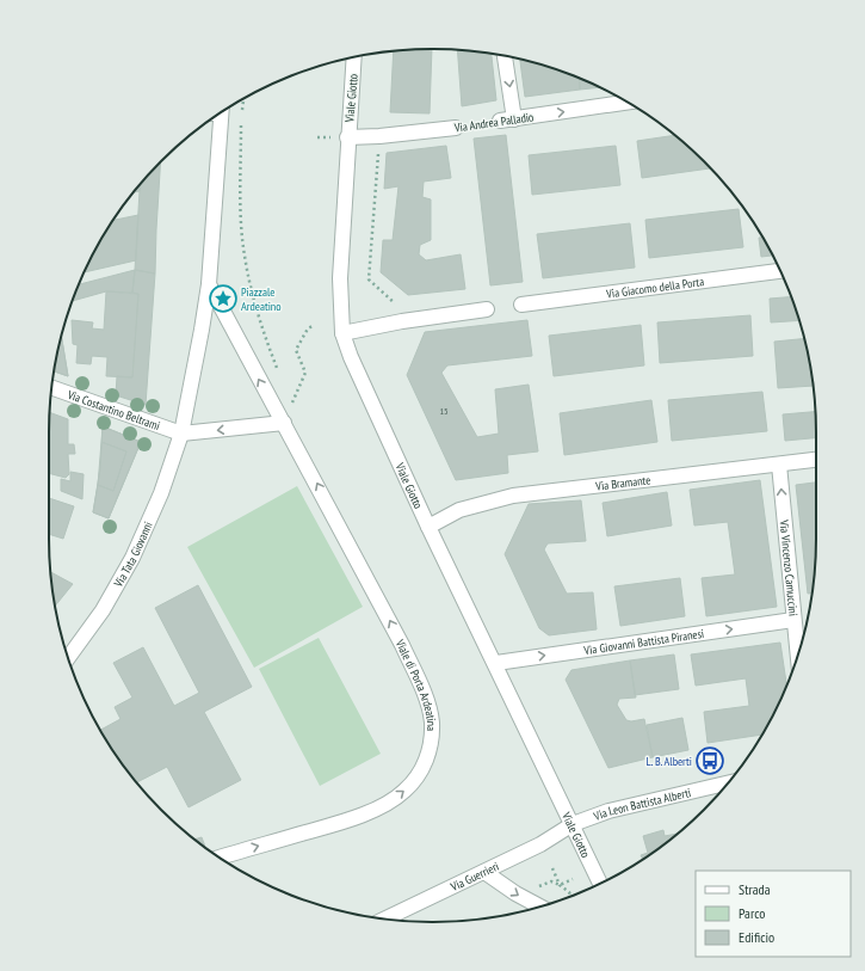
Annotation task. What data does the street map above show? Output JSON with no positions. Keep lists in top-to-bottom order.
{
  "streets": {
    "street": [
      "Viale Giotto",
      "Via Andrea Palladio",
      "Via Giacomo della Porta",
      "Via Costantino Beltrami",
      "Via Bramante",
      "Via Tata Giovanni",
      "Via Vincenzo Camuccini",
      "Via Giovanni Battista Piranesi",
      "Viale di Porta Ardeatina",
      "Via Leon Battista Alberti",
      "Via Guerrieri"
    ]
  },
  "crossings": [
    ["Viale Giotto", "Via Andrea Palladio"],
    ["Viale Giotto", "Via Bramante"],
    ["Viale Giotto", "Via Giovanni Battista Piranesi"],
    ["Viale Giotto", "Via Leon Battista Alberti"],
    ["Viale Giotto", "Via Guerrieri"],
    ["Via Costantino Beltrami", "Via Tata Giovanni"],
    ["Via Bramante", "Via Vincenzo Camuccini"],
    ["Via Vincenzo Camuccini", "Via Giovanni Battista Piranesi"],
    ["Via Leon Battista Alberti", "Via Guerrieri"]
  ],
  "one_way": ["Via Vincenzo Camuccini", "Via Giovanni Battista Piranesi"],
  "places": {
    "place": ["Piazzale Ardeatino"],
    "bus stop": ["L. B. Alberti"]
  },
  "house_numbers": ["15"],
  "legend": ["Strada", "Parco", "Edificio"]
}
